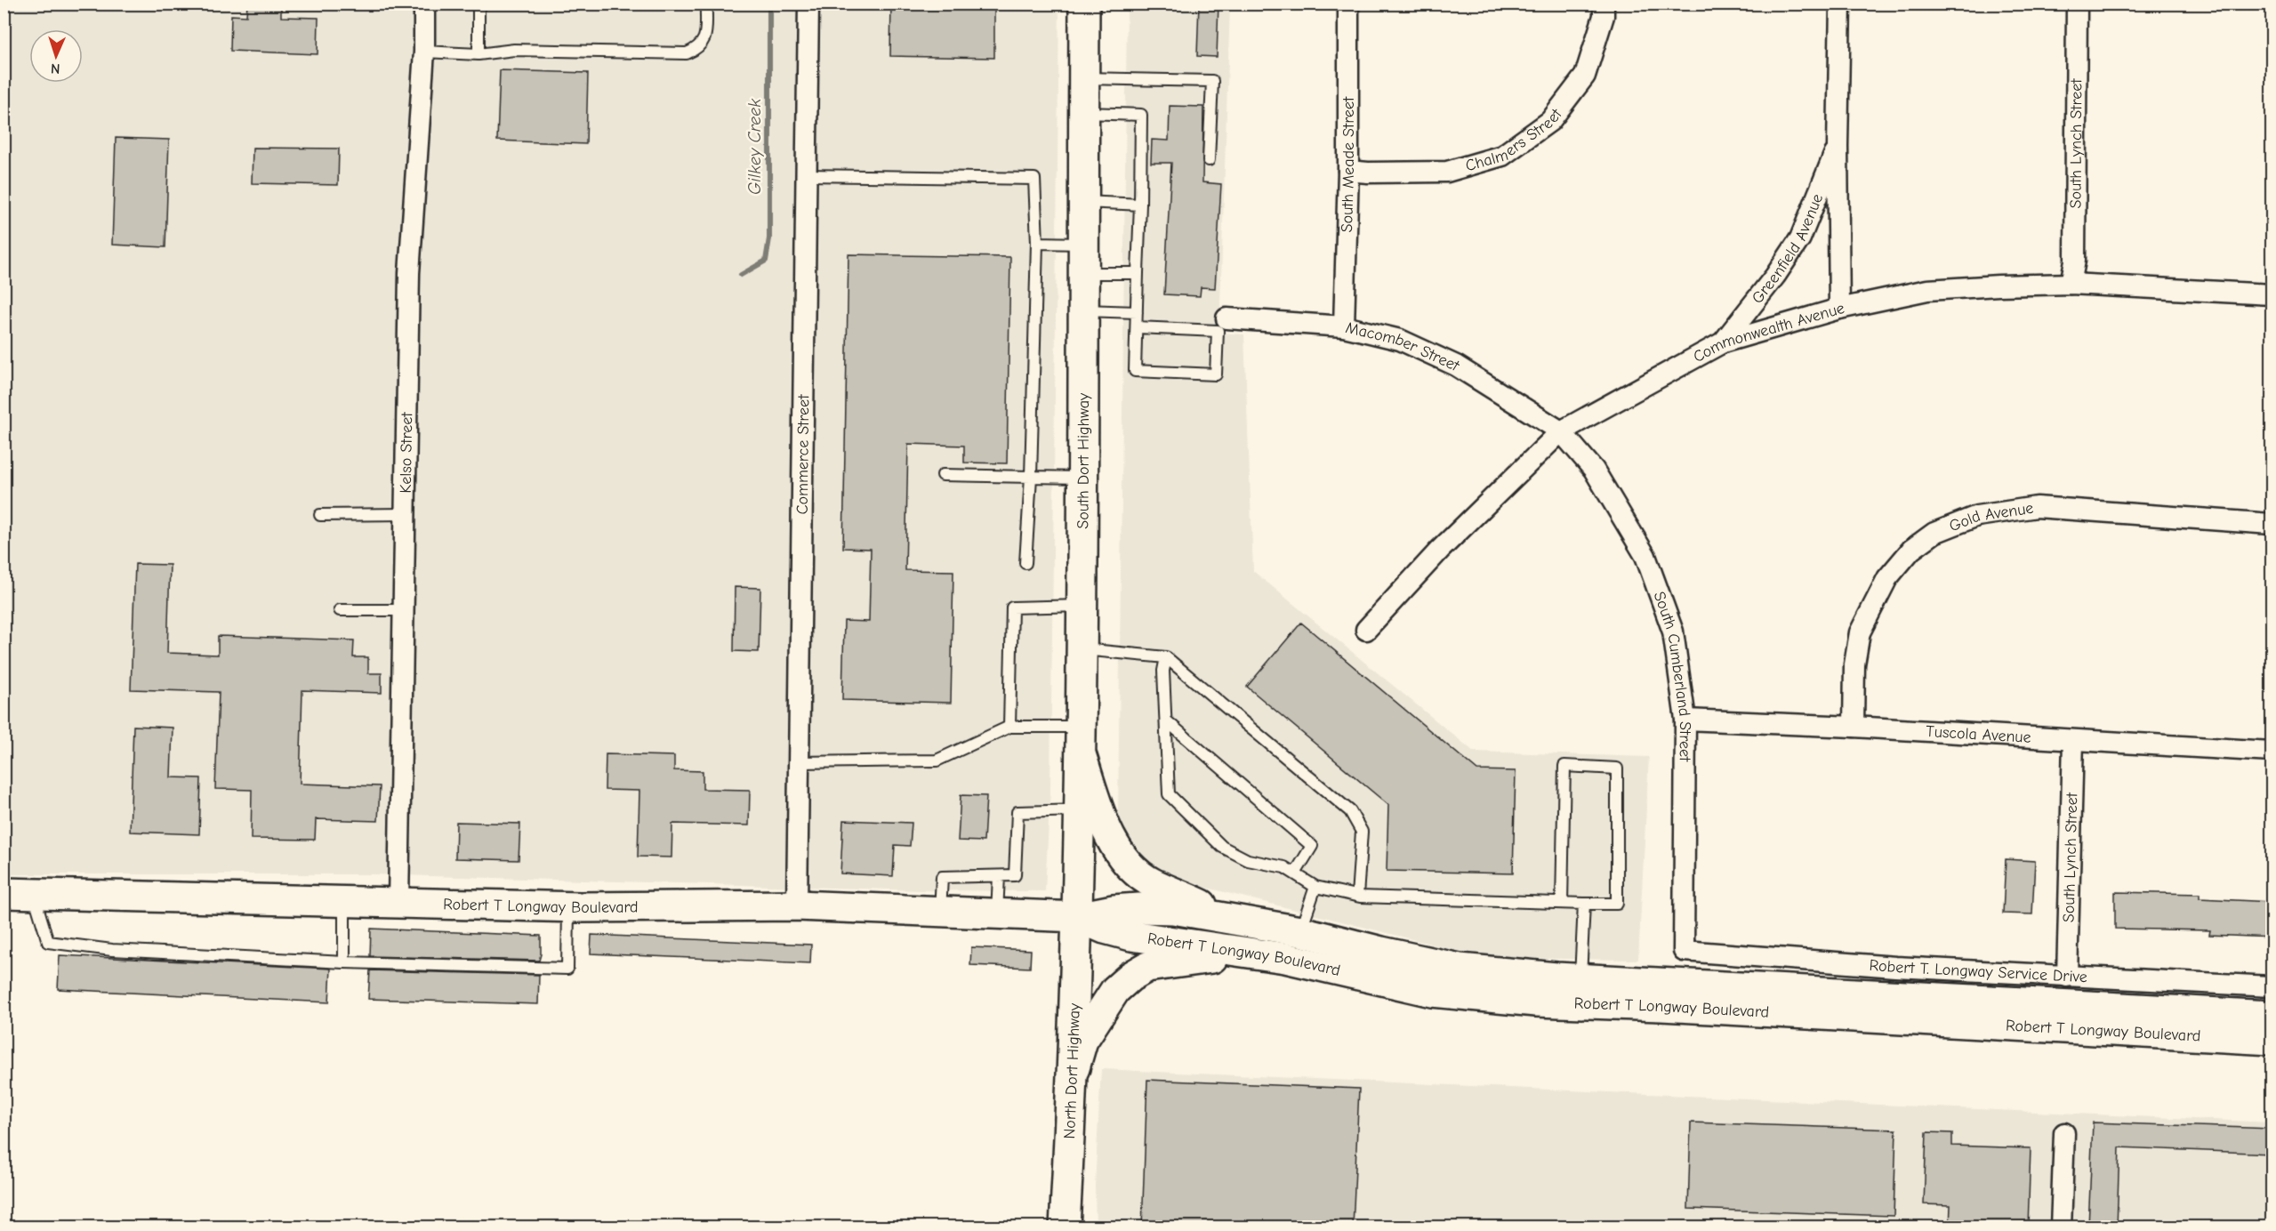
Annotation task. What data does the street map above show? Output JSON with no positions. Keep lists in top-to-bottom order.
{
  "streets": {
    "street": [
      "Chalmers Street",
      "South Lynch Street",
      "South Meade Street",
      "Greenfield Avenue",
      "Commonwealth Avenue",
      "Macomber Street",
      "Kelso Street",
      "Commerce Street",
      "South Dort Highway",
      "Gold Avenue",
      "South Cumberland Street",
      "Tuscola Avenue",
      "Robert T Longway Boulevard",
      "Robert T. Longway Service Drive",
      "North Dort Highway"
    ]
  },
  "crossings": [
    ["Chalmers Street", "South Meade Street"],
    ["South Lynch Street", "Commonwealth Avenue"],
    ["South Lynch Street", "Tuscola Avenue"],
    ["South Lynch Street", "Robert T. Longway Service Drive"],
    ["South Meade Street", "Macomber Street"],
    ["Greenfield Avenue", "Commonwealth Avenue"],
    ["Commonwealth Avenue", "Macomber Street"],
    ["Commonwealth Avenue", "South Cumberland Street"],
    ["Macomber Street", "South Cumberland Street"],
    ["Kelso Street", "Robert T Longway Boulevard"],
    ["Commerce Street", "Robert T Longway Boulevard"],
    ["South Dort Highway", "Robert T Longway Boulevard"],
    ["South Dort Highway", "North Dort Highway"],
    ["Gold Avenue", "Tuscola Avenue"],
    ["South Cumberland Street", "Tuscola Avenue"],
    ["South Cumberland Street", "Robert T. Longway Service Drive"],
    ["Robert T Longway Boulevard", "North Dort Highway"]
  ],
  "water": ["Gilkey Creek"],
  "north": "bottom"
}
